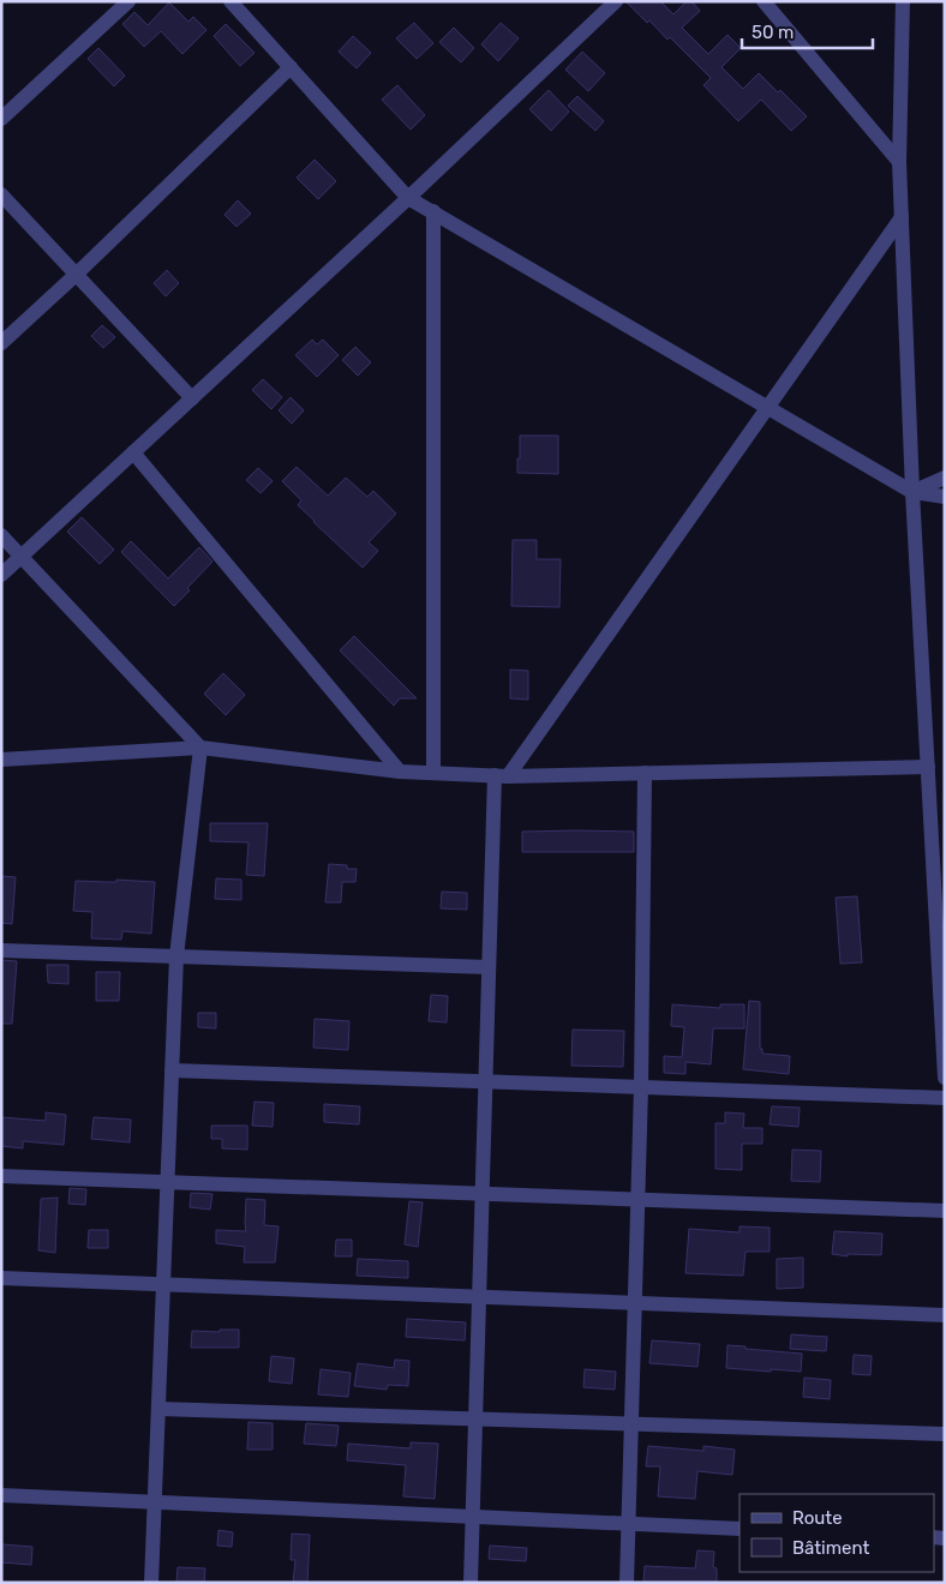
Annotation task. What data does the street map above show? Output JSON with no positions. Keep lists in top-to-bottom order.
{
  "legend": ["Route", "Bâtiment"],
  "scale_bar": "50 m"
}
